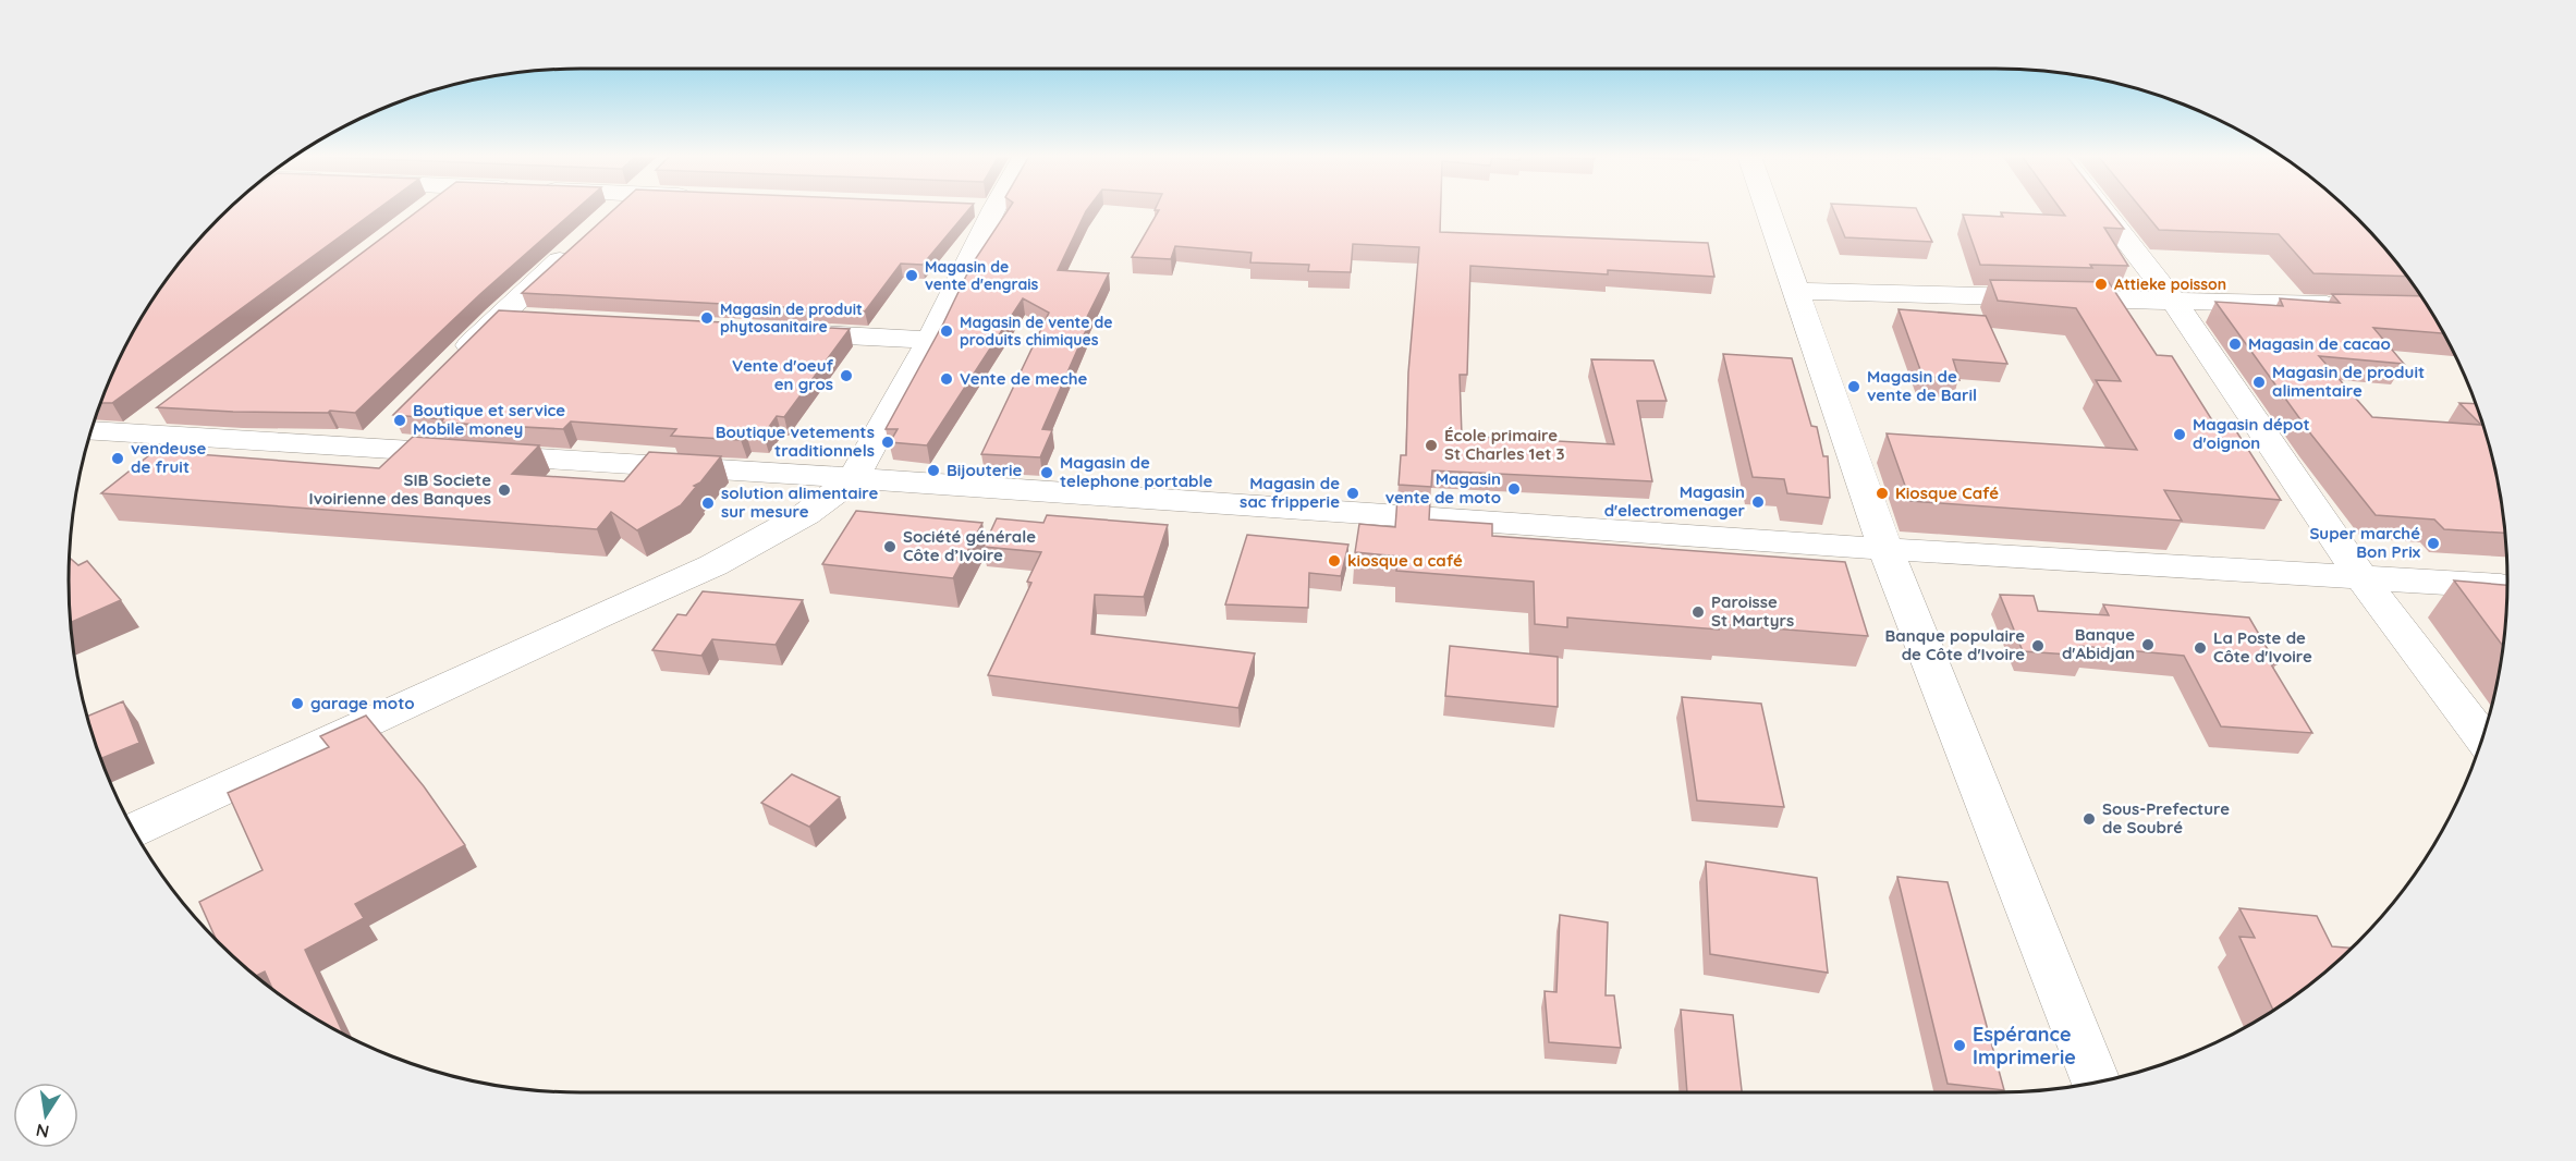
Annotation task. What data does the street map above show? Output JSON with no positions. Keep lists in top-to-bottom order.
{
  "places": [
    "Magasin de vente d'engrais",
    "Attieke poisson",
    "Magasin de produit phytosanitaire",
    "Magasin de vente de produits chimiques",
    "Magasin de cacao",
    "Vente d'oeuf en gros",
    "Vente de meche",
    "Magasin de produit alimentaire",
    "Magasin de vente de Baril",
    "Boutique et service Mobile money",
    "Magasin dépot d'oignon",
    "Boutique vetements traditionnels",
    "École primaire St Charles 1et 3",
    "vendeuse de fruit",
    "Bijouterie",
    "Magasin de telephone portable",
    "Magasin vente de moto",
    "SIB Societe Ivoirienne des Banques",
    "Magasin de sac fripperie",
    "Kiosque Café",
    "Magasin d'electromenager",
    "solution alimentaire sur mesure",
    "Super marché Bon Prix",
    "Société générale Côte d’Ivoire",
    "kiosque a café",
    "Paroisse St Martyrs",
    "Banque d'Abidjan",
    "Banque populaire de Côte d'Ivoire",
    "La Poste de Côte d'Ivoire",
    "garage moto",
    "Sous-Prefecture de Soubré",
    "Espérance Imprimerie"
  ],
  "north": "bottom"
}
